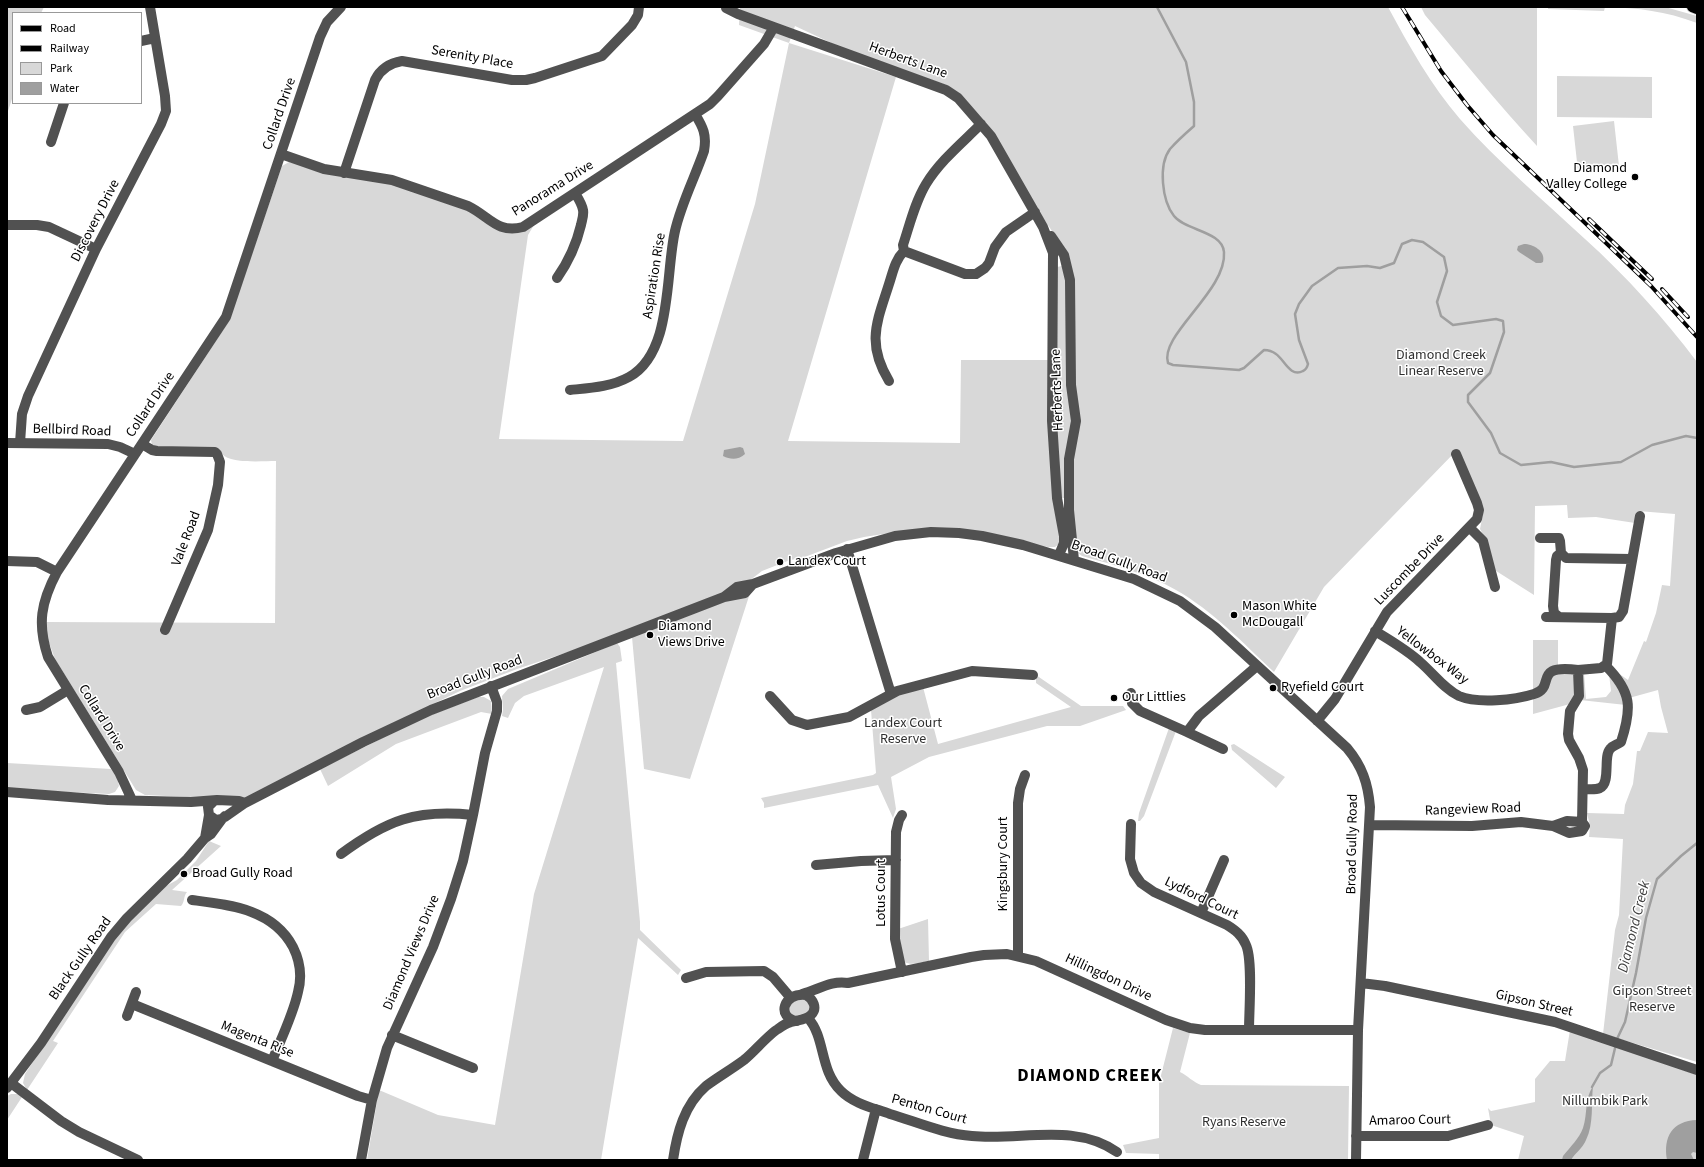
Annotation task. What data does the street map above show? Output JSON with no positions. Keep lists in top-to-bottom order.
{
  "streets": {
    "street": [
      "Serenity Place",
      "Herberts Lane",
      "Collard Drive",
      "Panorama Drive",
      "Discovery Drive",
      "Aspiration Rise",
      "Bellbird Road",
      "Vale Road",
      "Broad Gully Road",
      "Luscombe Drive",
      "Yellowbox Way",
      "Rangeview Road",
      "Kingsbury Court",
      "Lotus Court",
      "Lydford Court",
      "Diamond Views Drive",
      "Black Gully Road",
      "Hillingdon Drive",
      "Gipson Street",
      "Magenta Rise",
      "Penton Court",
      "Amaroo Court"
    ]
  },
  "crossings": [
    ["Serenity Place", "Panorama Drive"],
    ["Herberts Lane", "Panorama Drive"],
    ["Herberts Lane", "Broad Gully Road"],
    ["Collard Drive", "Panorama Drive"],
    ["Collard Drive", "Bellbird Road"],
    ["Collard Drive", "Vale Road"],
    ["Panorama Drive", "Aspiration Rise"],
    ["Discovery Drive", "Bellbird Road"],
    ["Broad Gully Road", "Luscombe Drive"],
    ["Broad Gully Road", "Rangeview Road"],
    ["Broad Gully Road", "Diamond Views Drive"],
    ["Broad Gully Road", "Black Gully Road"],
    ["Broad Gully Road", "Hillingdon Drive"],
    ["Broad Gully Road", "Gipson Street"],
    ["Broad Gully Road", "Amaroo Court"],
    ["Luscombe Drive", "Yellowbox Way"],
    ["Kingsbury Court", "Hillingdon Drive"],
    ["Lotus Court", "Hillingdon Drive"],
    ["Lydford Court", "Hillingdon Drive"],
    ["Diamond Views Drive", "Magenta Rise"],
    ["Hillingdon Drive", "Penton Court"]
  ],
  "districts": ["DIAMOND CREEK"],
  "water": ["Diamond Creek"],
  "parks": [
    "Diamond Creek Linear Reserve",
    "Landex Court Reserve",
    "Gipson Street Reserve",
    "Nillumbik Park",
    "Ryans Reserve"
  ],
  "places": [
    "Diamond Valley College",
    "Landex Court",
    "Mason White McDougall",
    "Diamond Views Drive",
    "Ryefield Court",
    "Our Littlies",
    "Broad Gully Road"
  ],
  "legend": [
    "Road",
    "Railway",
    "Park",
    "Water"
  ]
}
